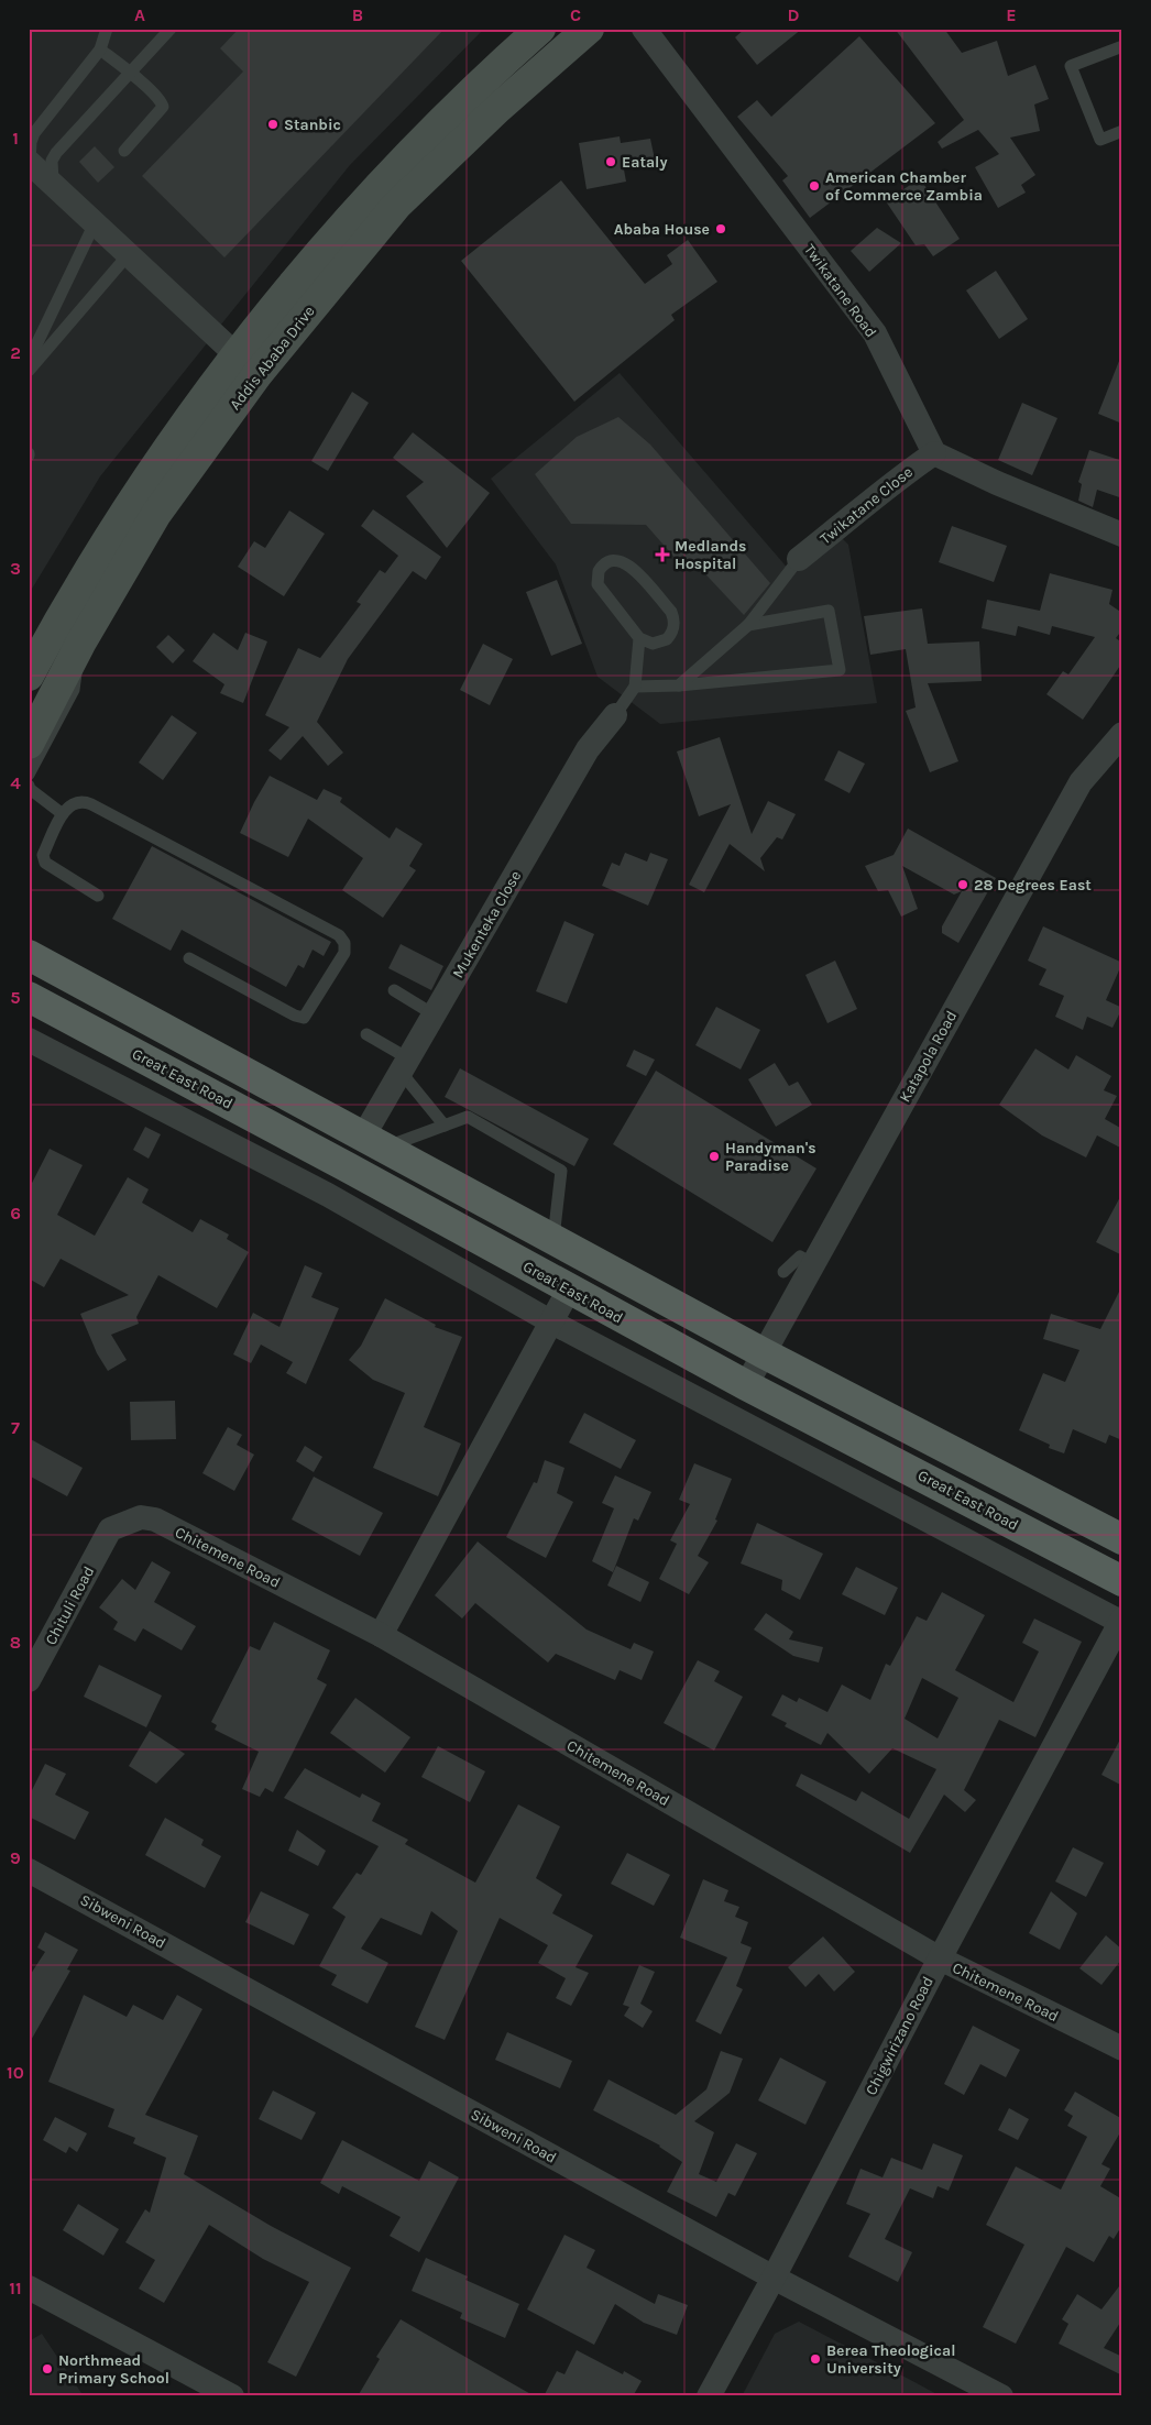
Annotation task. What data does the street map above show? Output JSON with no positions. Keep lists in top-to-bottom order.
{
  "streets": {
    "main road": ["Addis Ababa Drive", "Great East Road"],
    "street": [
      "Twikatane Road",
      "Twikatane Close",
      "Mukenteka Close",
      "Katapola Road",
      "Chitemene Road",
      "Chituli Road",
      "Sibweni Road",
      "Chigwirizano Road"
    ]
  },
  "crossings": [
    ["Twikatane Road", "Twikatane Close"],
    ["Katapola Road", "Great East Road"],
    ["Chitemene Road", "Chituli Road"],
    ["Chitemene Road", "Chigwirizano Road"],
    ["Sibweni Road", "Chigwirizano Road"]
  ],
  "places": {
    "other": [
      "Stanbic",
      "Eataly",
      "American Chamber of Commerce Zambia",
      "Ababa House",
      "28 Degrees East",
      "Handyman's Paradise",
      "Berea Theological University",
      "Northmead Primary School"
    ],
    "health": ["Medlands Hospital"]
  },
  "grid": {
    "columns": [
      "A",
      "B",
      "C",
      "D",
      "E"
    ],
    "rows": [
      "1",
      "2",
      "3",
      "4",
      "5",
      "6",
      "7",
      "8",
      "9",
      "10",
      "11"
    ]
  }
}
